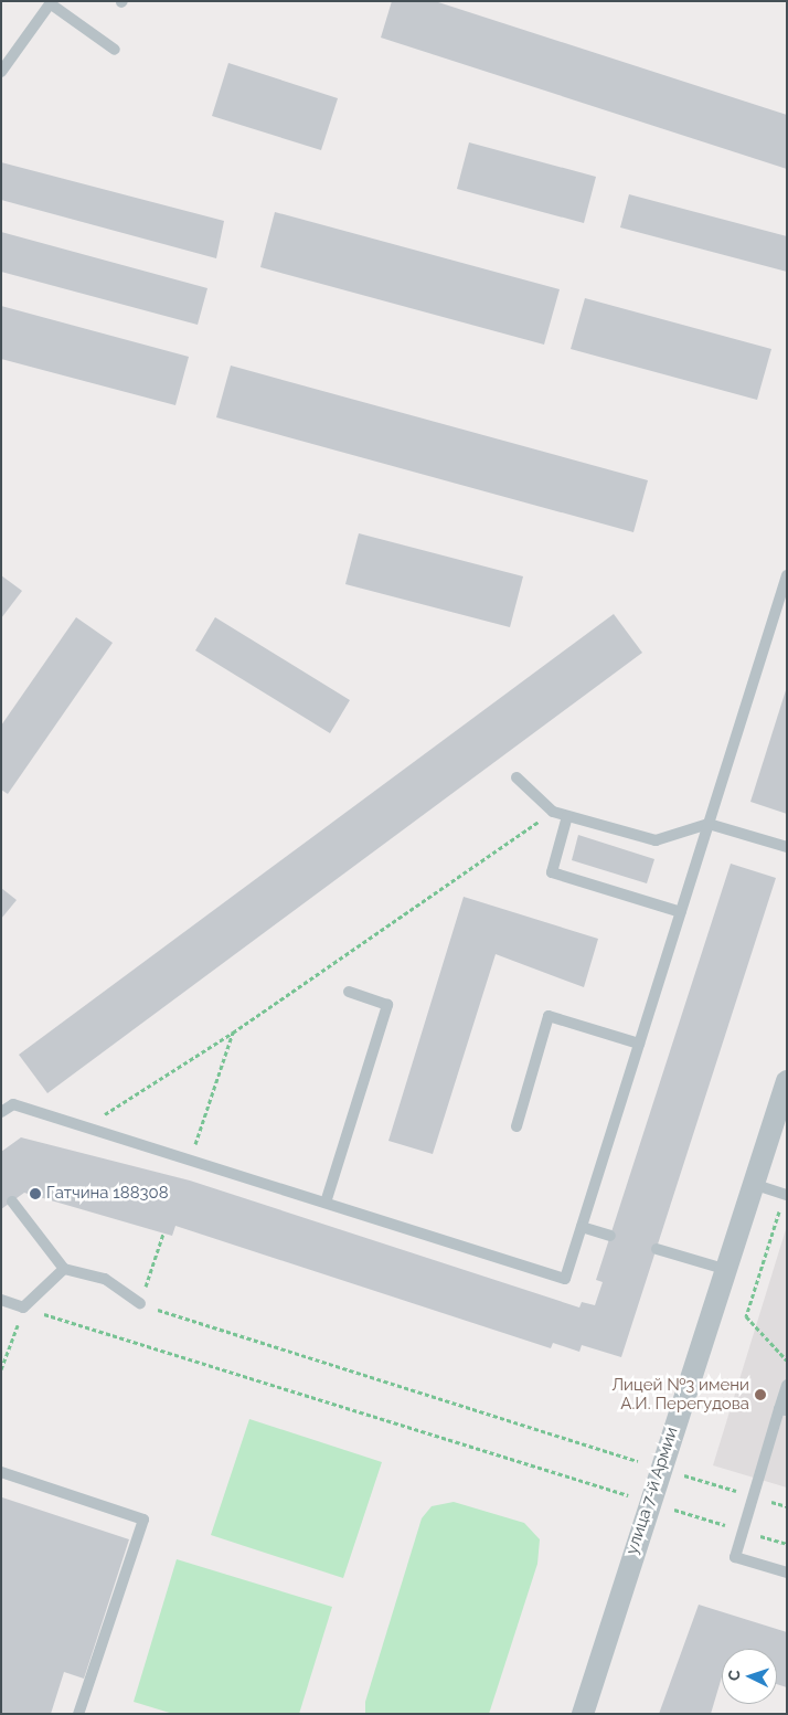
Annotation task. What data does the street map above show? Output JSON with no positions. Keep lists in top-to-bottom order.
{
  "streets": {
    "street": ["улица 7-й Армии"]
  },
  "places": ["Гатчина 188308", "Лицей №3 имени А.И. Перегудова"],
  "north": "left"
}
